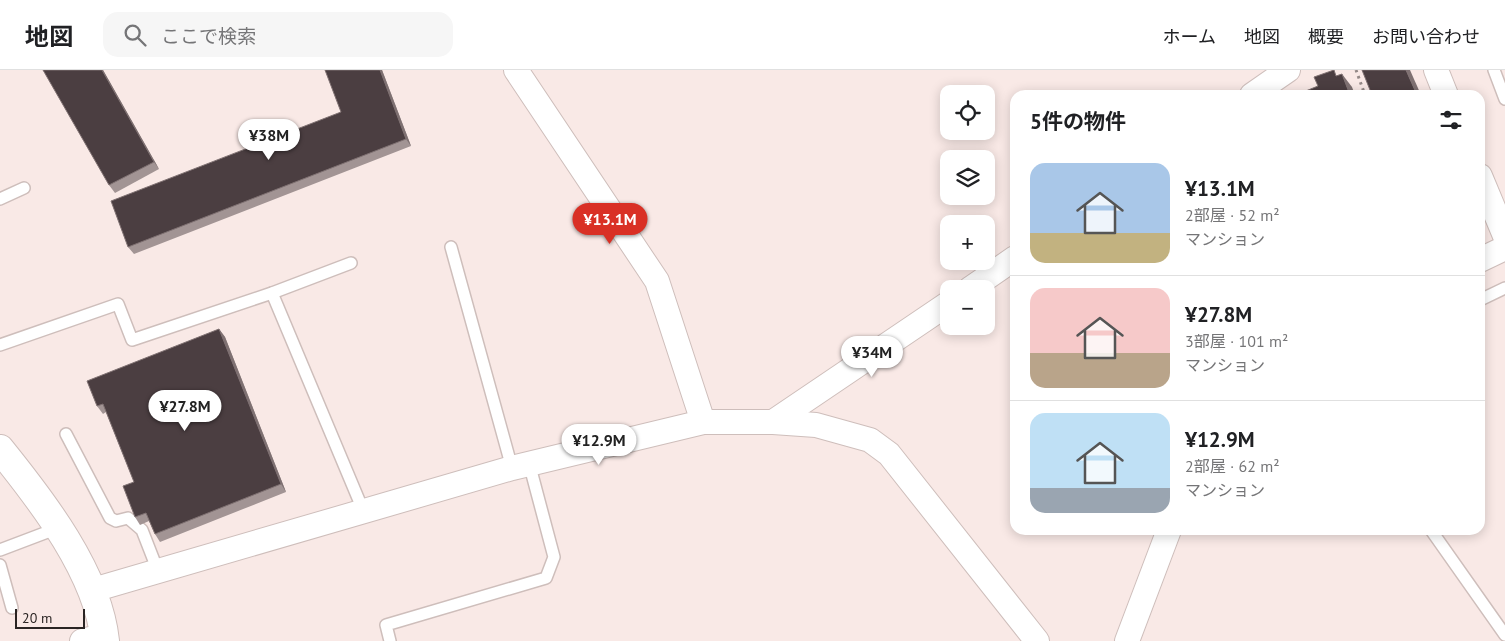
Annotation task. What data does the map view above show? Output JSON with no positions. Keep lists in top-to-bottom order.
{
  "scale_bar": "20 m",
  "page": {
    "header": "地図",
    "search": "ここで検索",
    "nav": [
      "ホーム",
      "地図",
      "概要",
      "お問い合わせ"
    ],
    "map_buttons": ["+", "−"],
    "heading": "5件の物件",
    "price": [
      "¥38M",
      "¥13.1M",
      "¥34M",
      "¥27.8M",
      "¥12.9M"
    ],
    "list": [
      {
        "name": "¥13.1M",
        "note": "2部屋 · 52 m² · マンション"
      },
      {
        "name": "¥27.8M",
        "note": "3部屋 · 101 m² · マンション"
      },
      {
        "name": "¥12.9M",
        "note": "2部屋 · 62 m² · マンション"
      }
    ],
    "scale": "20 m"
  }
}
